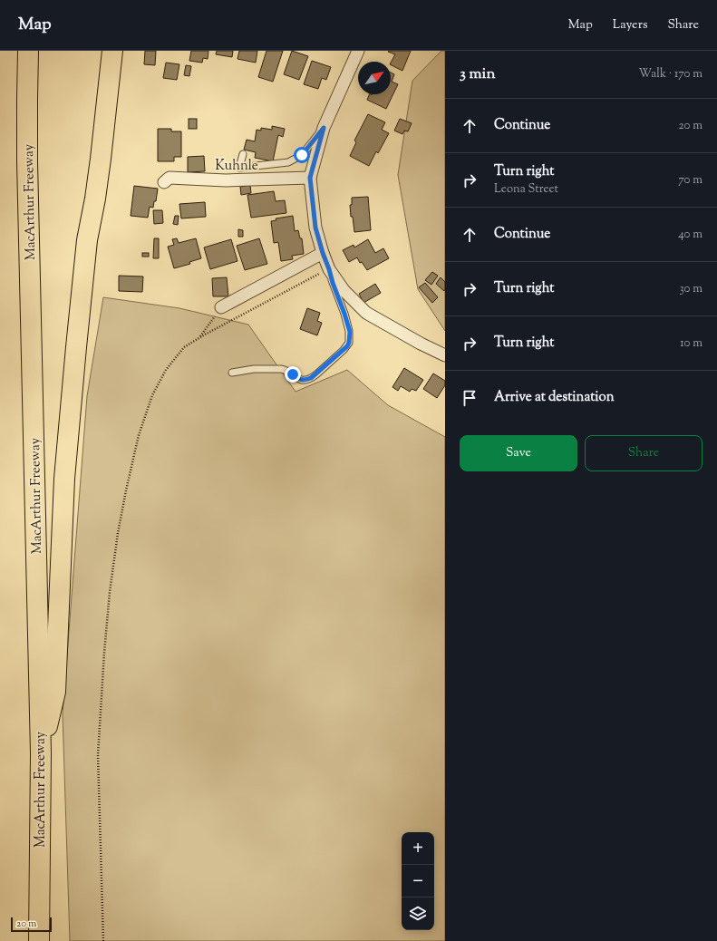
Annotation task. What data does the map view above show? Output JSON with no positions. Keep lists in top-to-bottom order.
{
  "streets": {
    "highway": ["MacArthur Freeway"],
    "street": ["Kuhnle"]
  },
  "scale_bar": "20 m",
  "north": "top right",
  "page": {
    "header": "Map",
    "nav": ["Map", "Layers", "Share"],
    "heading": ["3 min", "Walk · 170 m"],
    "list": [
      ["Continue", "20 m"],
      ["Turn right", "Leona Street", "70 m"],
      ["Continue", "40 m"],
      ["Turn right", "30 m"],
      ["Turn right", "10 m"],
      "Arrive at destination"
    ],
    "buttons": ["Save", "Share"],
    "map_buttons": ["+", "−"],
    "scale": "20 m"
  }
}
